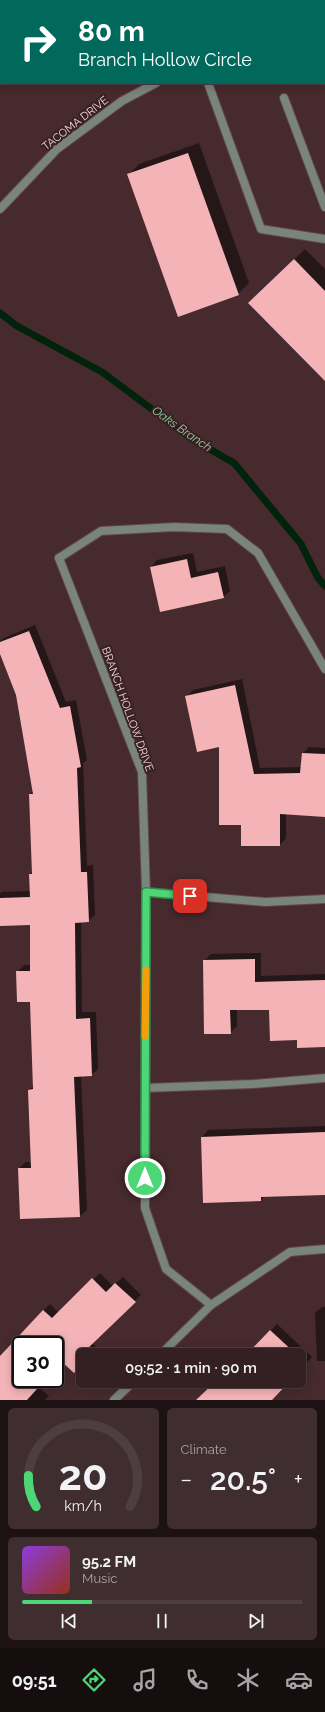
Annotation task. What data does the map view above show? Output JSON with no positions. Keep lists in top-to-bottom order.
{
  "streets": {
    "street": ["TACOMA DRIVE", "BRANCH HOLLOW DRIVE"]
  },
  "water": ["Oaks Branch"],
  "page": {
    "turn": ["80 m", "Branch Hollow Circle"],
    "limit": "30",
    "trip": "09:52 · 1 min · 90 m",
    "tile": "Climate",
    "heat": ["−", "20.5°", "+"],
    "song": ["95.2 FM", "Music"],
    "tabs": "09:51",
    "gauge": ["20", "km/h"]
  }
}
